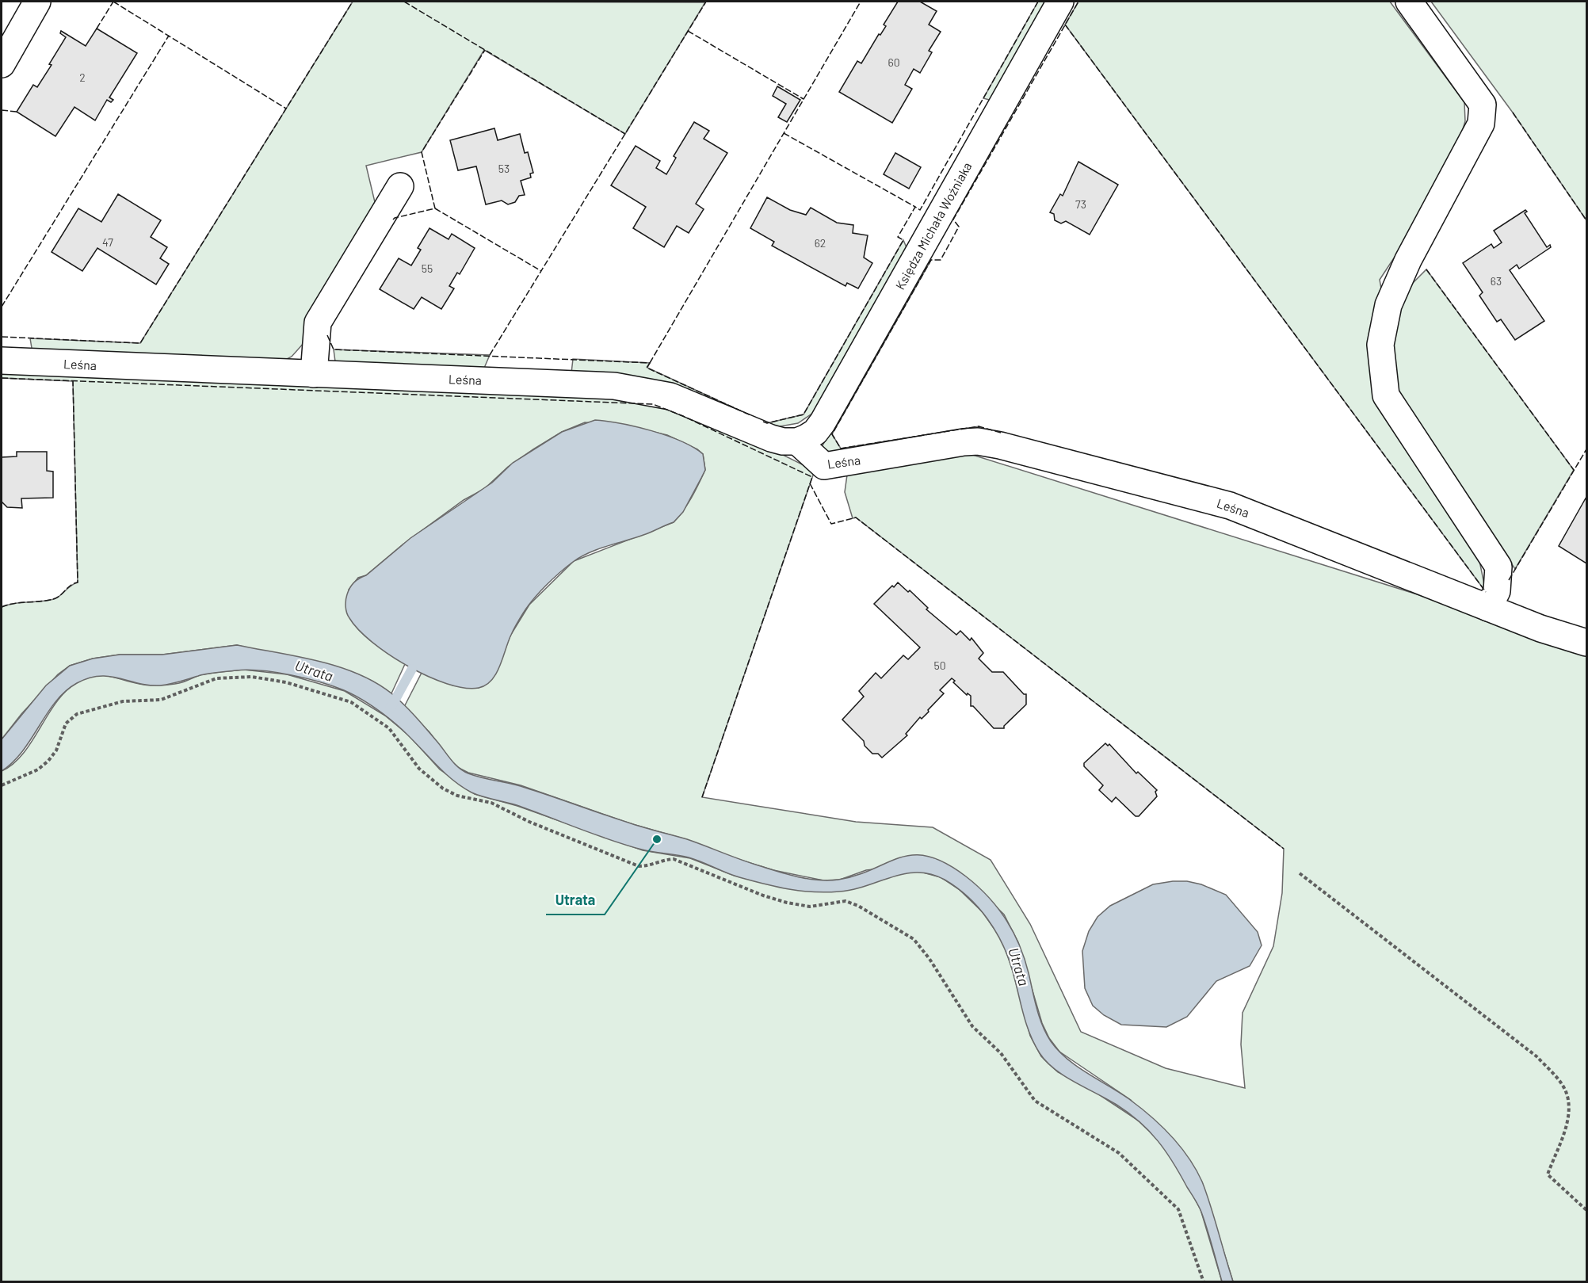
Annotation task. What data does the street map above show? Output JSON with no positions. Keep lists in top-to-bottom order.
{
  "streets": {
    "street": ["Księdza Michała Woźniaka", "Leśna"]
  },
  "crossings": [
    ["Księdza Michała Woźniaka", "Leśna"]
  ],
  "water": ["Utrata"],
  "places": ["Utrata"],
  "house_numbers": [
    "60",
    "2",
    "53",
    "73",
    "47",
    "62",
    "55",
    "63",
    "50"
  ]
}
